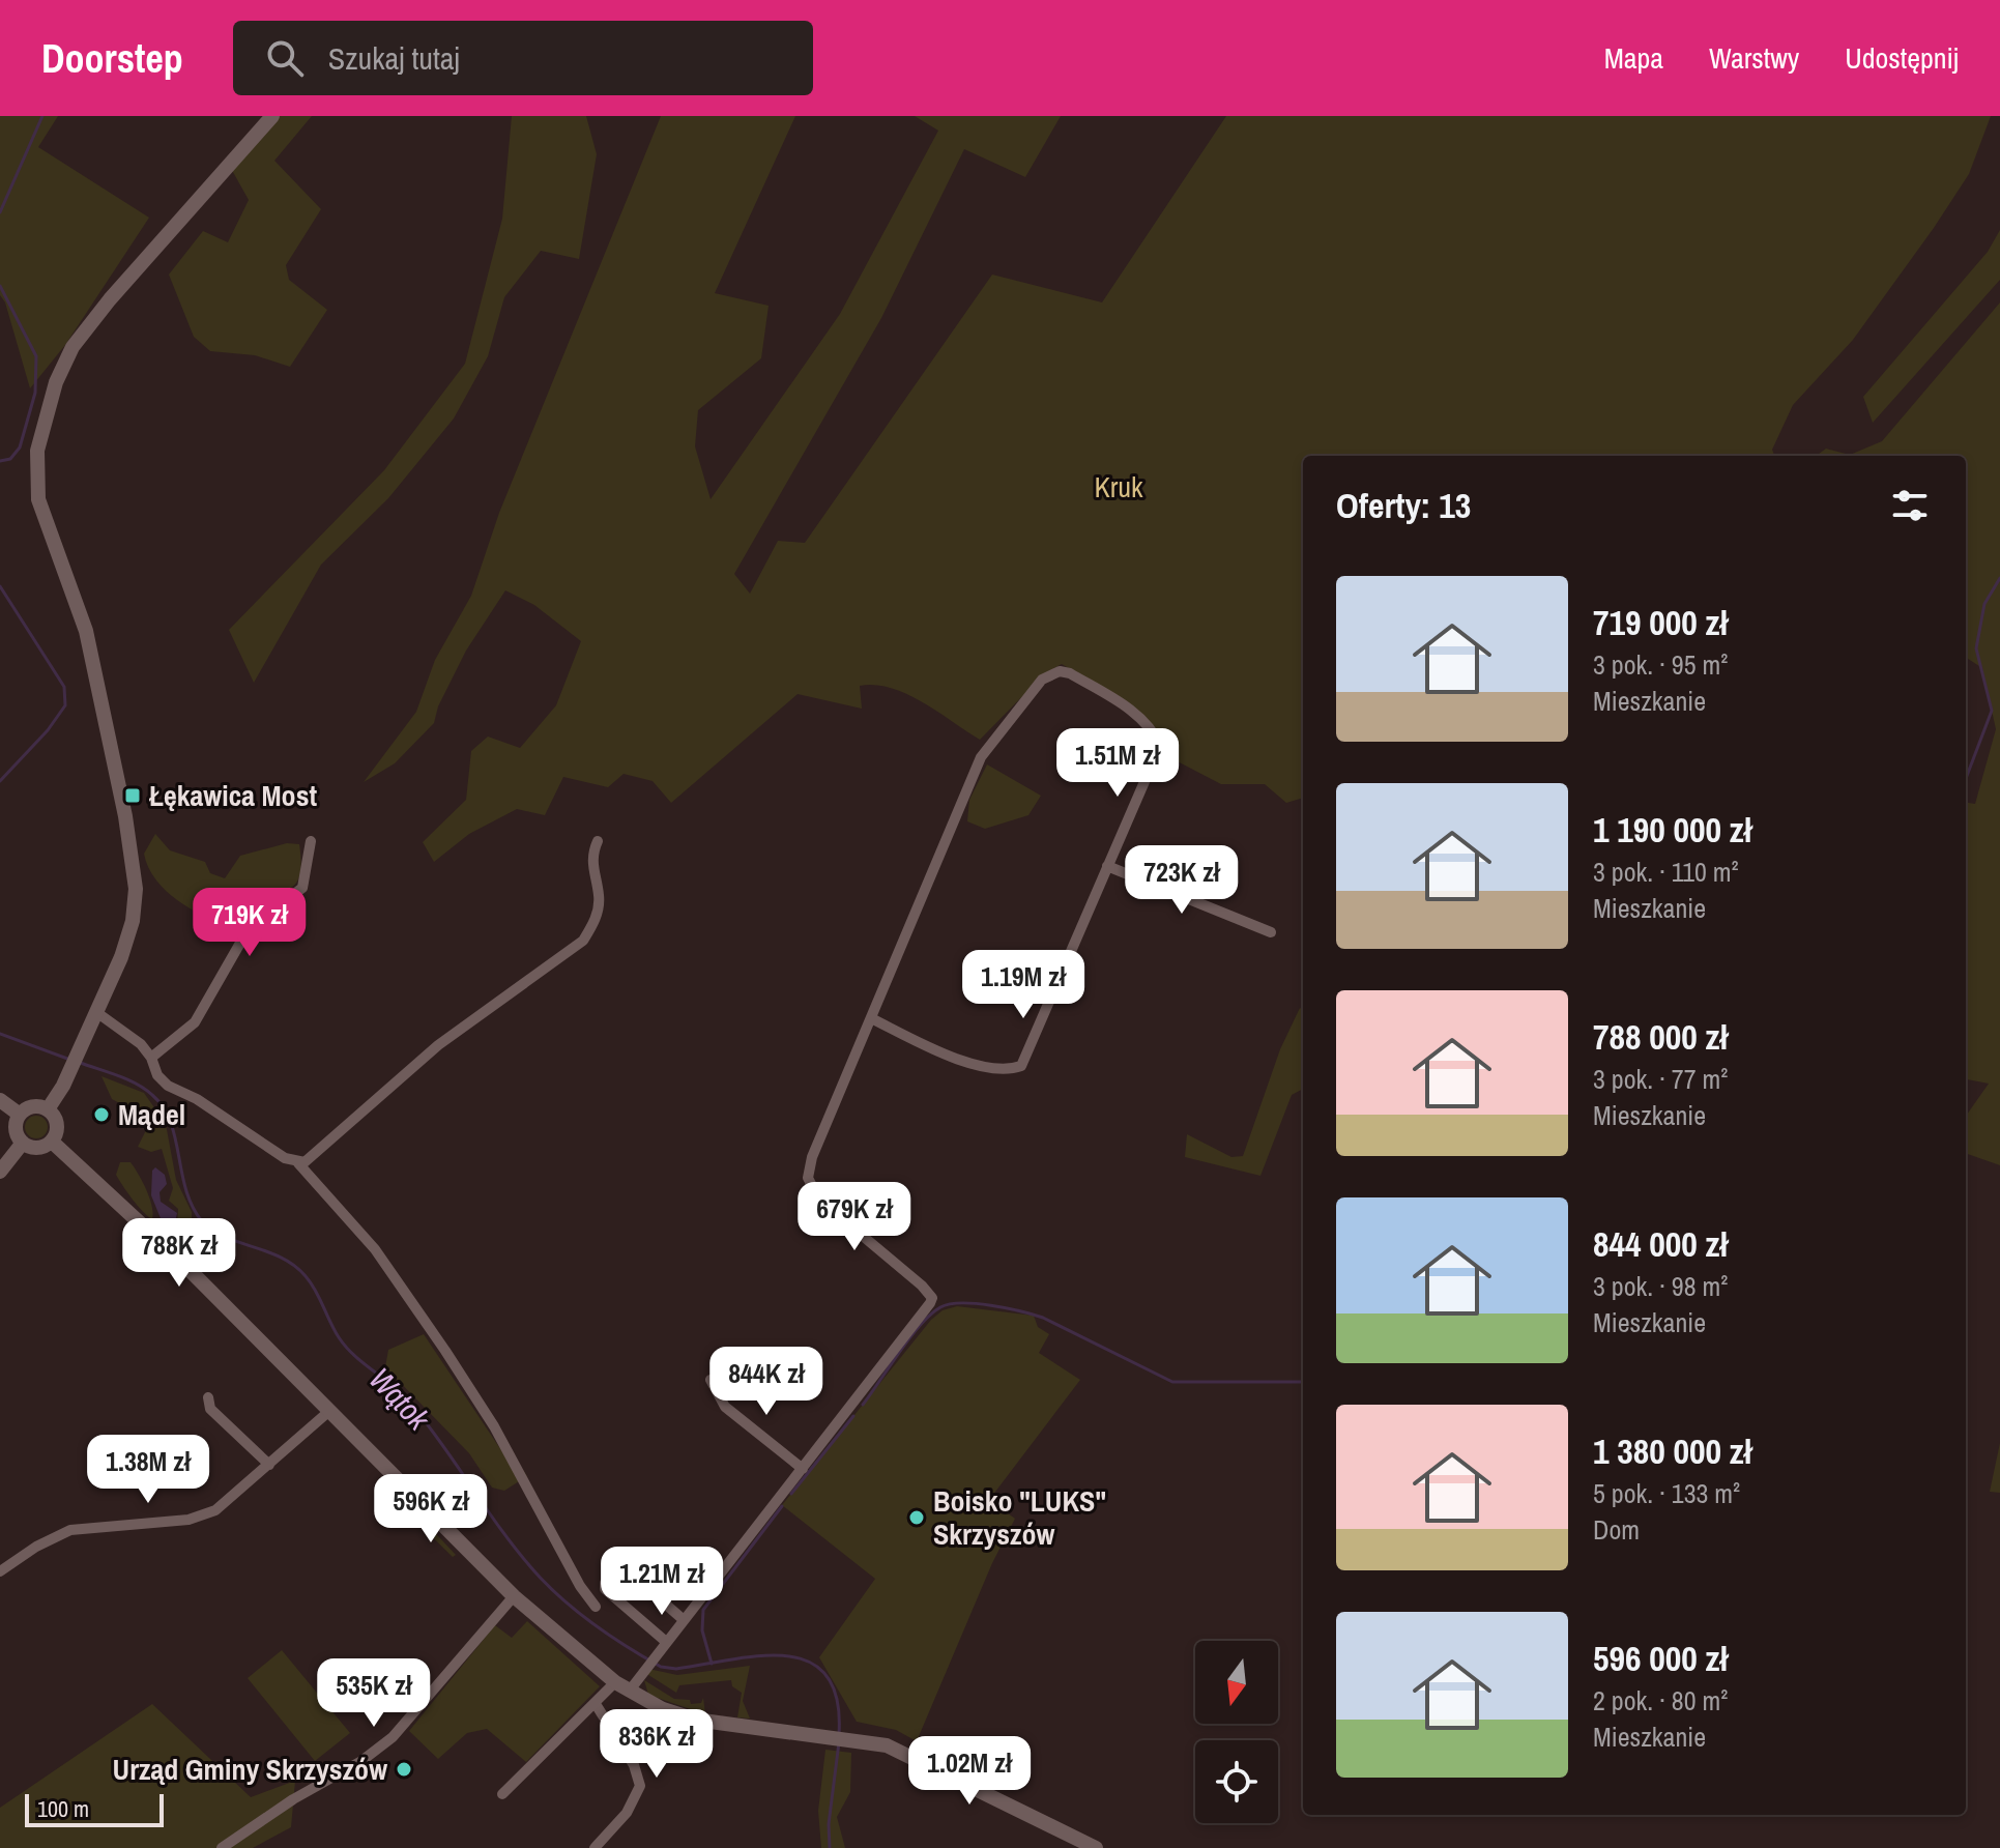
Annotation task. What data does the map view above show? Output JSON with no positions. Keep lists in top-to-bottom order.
{
  "water": ["Wątok"],
  "parks": ["Kruk"],
  "places": {
    "transit": ["Łękawica Most"],
    "other": ["Mądel", "Boisko \"LUKS\" Skrzyszów", "Urząd Gminy Skrzyszów"]
  },
  "scale_bar": "100 m",
  "north": "bottom",
  "page": {
    "header": "Doorstep",
    "search": "Szukaj tutaj",
    "nav": ["Mapa", "Warstwy", "Udostępnij"],
    "heading": "Oferty: 13",
    "list": [
      {
        "name": "719 000 zł",
        "note": "3 pok. · 95 m² · Mieszkanie"
      },
      {
        "name": "1 190 000 zł",
        "note": "3 pok. · 110 m² · Mieszkanie"
      },
      {
        "name": "788 000 zł",
        "note": "3 pok. · 77 m² · Mieszkanie"
      },
      {
        "name": "844 000 zł",
        "note": "3 pok. · 98 m² · Mieszkanie"
      },
      {
        "name": "1 380 000 zł",
        "note": "5 pok. · 133 m² · Dom"
      },
      {
        "name": "596 000 zł",
        "note": "2 pok. · 80 m² · Mieszkanie"
      }
    ],
    "price": [
      "1.51M zł",
      "723K zł",
      "719K zł",
      "1.19M zł",
      "679K zł",
      "788K zł",
      "844K zł",
      "1.38M zł",
      "596K zł",
      "1.21M zł",
      "535K zł",
      "836K zł",
      "1.02M zł"
    ],
    "scale": "100 m"
  }
}
